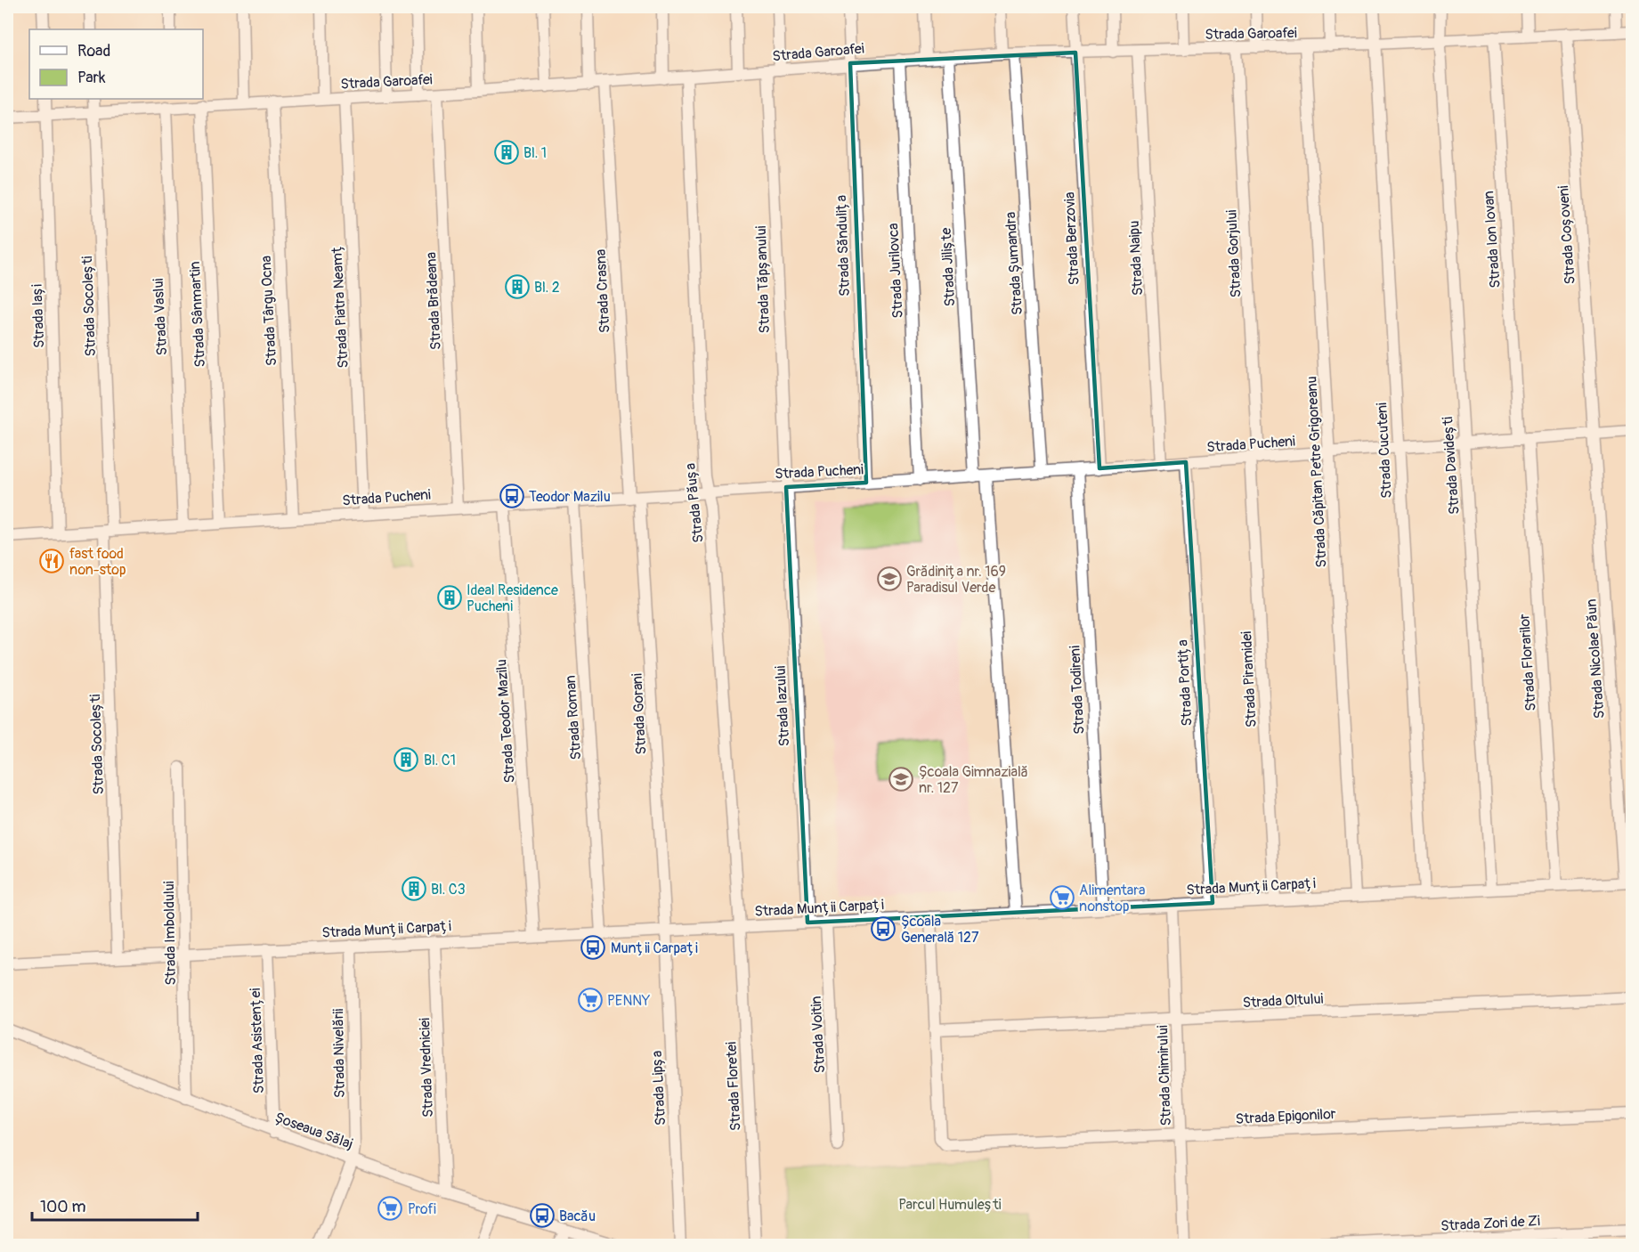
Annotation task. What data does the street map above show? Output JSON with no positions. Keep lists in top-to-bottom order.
{
  "streets": {
    "street": [
      "Strada Garoafei",
      "Strada Coșoveni",
      "Strada Berzovia",
      "Strada Ion Iovan",
      "Strada Săndulița",
      "Strada Gorjului",
      "Strada Naipu",
      "Strada Șumandra",
      "Strada Jiliște",
      "Strada Jurilovca",
      "Strada Tăpșanului",
      "Strada Crasna",
      "Strada Brădeana",
      "Strada Socolești",
      "Strada Piatra Neamț",
      "Strada Târgu Ocna",
      "Strada Sânmartin",
      "Strada Iași",
      "Strada Vaslui",
      "Strada Pucheni",
      "Strada Cucuteni",
      "Strada Davidești",
      "Strada Căpitan Petre Grigoreanu",
      "Strada Păușa",
      "Strada Nicolae Păun",
      "Strada Florarilor",
      "Strada Piramidei",
      "Strada Portița",
      "Strada Todireni",
      "Strada Iazului",
      "Strada Gorani",
      "Strada Roman",
      "Strada Teodor Mazilu",
      "Strada Munții Carpați",
      "Strada Imboldului",
      "Strada Oltului",
      "Strada Voitin",
      "Strada Asistenței",
      "Strada Nivelării",
      "Strada Vredniciei",
      "Strada Chimirului",
      "Strada Floretei",
      "Strada Lipșa",
      "Strada Epigonilor",
      "Șoseaua Sălaj",
      "Strada Zori de Zi"
    ]
  },
  "crossings": [
    ["Strada Garoafei", "Strada Coșoveni"],
    ["Strada Garoafei", "Strada Berzovia"],
    ["Strada Garoafei", "Strada Ion Iovan"],
    ["Strada Garoafei", "Strada Săndulița"],
    ["Strada Garoafei", "Strada Gorjului"],
    ["Strada Garoafei", "Strada Naipu"],
    ["Strada Garoafei", "Strada Șumandra"],
    ["Strada Garoafei", "Strada Jiliște"],
    ["Strada Garoafei", "Strada Jurilovca"],
    ["Strada Garoafei", "Strada Tăpșanului"],
    ["Strada Garoafei", "Strada Crasna"],
    ["Strada Garoafei", "Strada Brădeana"],
    ["Strada Garoafei", "Strada Socolești"],
    ["Strada Garoafei", "Strada Piatra Neamț"],
    ["Strada Garoafei", "Strada Târgu Ocna"],
    ["Strada Garoafei", "Strada Sânmartin"],
    ["Strada Garoafei", "Strada Iași"],
    ["Strada Garoafei", "Strada Vaslui"],
    ["Strada Garoafei", "Strada Cucuteni"],
    ["Strada Garoafei", "Strada Davidești"],
    ["Strada Garoafei", "Strada Căpitan Petre Grigoreanu"],
    ["Strada Garoafei", "Strada Păușa"],
    ["Strada Coșoveni", "Strada Pucheni"],
    ["Strada Coșoveni", "Strada Nicolae Păun"],
    ["Strada Berzovia", "Strada Pucheni"],
    ["Strada Ion Iovan", "Strada Pucheni"],
    ["Strada Ion Iovan", "Strada Florarilor"],
    ["Strada Săndulița", "Strada Pucheni"],
    ["Strada Gorjului", "Strada Pucheni"],
    ["Strada Gorjului", "Strada Piramidei"],
    ["Strada Naipu", "Strada Pucheni"],
    ["Strada Șumandra", "Strada Pucheni"],
    ["Strada Jiliște", "Strada Pucheni"],
    ["Strada Jurilovca", "Strada Pucheni"],
    ["Strada Tăpșanului", "Strada Pucheni"],
    ["Strada Tăpșanului", "Strada Iazului"],
    ["Strada Crasna", "Strada Pucheni"],
    ["Strada Crasna", "Strada Gorani"],
    ["Strada Brădeana", "Strada Pucheni"],
    ["Strada Socolești", "Strada Pucheni"],
    ["Strada Socolești", "Strada Munții Carpați"],
    ["Strada Piatra Neamț", "Strada Pucheni"],
    ["Strada Târgu Ocna", "Strada Pucheni"],
    ["Strada Sânmartin", "Strada Pucheni"],
    ["Strada Iași", "Strada Pucheni"],
    ["Strada Vaslui", "Strada Pucheni"],
    ["Strada Pucheni", "Strada Cucuteni"],
    ["Strada Pucheni", "Strada Davidești"],
    ["Strada Pucheni", "Strada Căpitan Petre Grigoreanu"],
    ["Strada Pucheni", "Strada Păușa"],
    ["Strada Pucheni", "Strada Nicolae Păun"],
    ["Strada Pucheni", "Strada Florarilor"],
    ["Strada Pucheni", "Strada Piramidei"],
    ["Strada Pucheni", "Strada Portița"],
    ["Strada Pucheni", "Strada Todireni"],
    ["Strada Pucheni", "Strada Iazului"],
    ["Strada Pucheni", "Strada Gorani"],
    ["Strada Pucheni", "Strada Roman"],
    ["Strada Pucheni", "Strada Teodor Mazilu"],
    ["Strada Cucuteni", "Strada Munții Carpați"],
    ["Strada Davidești", "Strada Munții Carpați"],
    ["Strada Căpitan Petre Grigoreanu", "Strada Munții Carpați"],
    ["Strada Păușa", "Strada Munții Carpați"],
    ["Strada Păușa", "Strada Floretei"],
    ["Strada Nicolae Păun", "Strada Munții Carpați"],
    ["Strada Florarilor", "Strada Munții Carpați"],
    ["Strada Piramidei", "Strada Munții Carpați"],
    ["Strada Portița", "Strada Munții Carpați"],
    ["Strada Todireni", "Strada Munții Carpați"],
    ["Strada Iazului", "Strada Munții Carpați"],
    ["Strada Gorani", "Strada Munții Carpați"],
    ["Strada Gorani", "Strada Lipșa"],
    ["Strada Roman", "Strada Munții Carpați"],
    ["Strada Teodor Mazilu", "Strada Munții Carpați"],
    ["Strada Munții Carpați", "Strada Imboldului"],
    ["Strada Munții Carpați", "Strada Voitin"],
    ["Strada Munții Carpați", "Strada Asistenței"],
    ["Strada Munții Carpați", "Strada Nivelării"],
    ["Strada Munții Carpați", "Strada Vredniciei"],
    ["Strada Munții Carpați", "Strada Chimirului"],
    ["Strada Munții Carpați", "Strada Floretei"],
    ["Strada Munții Carpați", "Strada Lipșa"],
    ["Strada Imboldului", "Șoseaua Sălaj"],
    ["Strada Oltului", "Strada Chimirului"],
    ["Strada Oltului", "Strada Epigonilor"],
    ["Strada Asistenței", "Șoseaua Sălaj"],
    ["Strada Nivelării", "Șoseaua Sălaj"],
    ["Strada Vredniciei", "Șoseaua Sălaj"],
    ["Strada Chimirului", "Strada Epigonilor"]
  ],
  "parks": ["Parcul Humulești"],
  "places": {
    "building": [
      "Bl. 1",
      "Bl. 2",
      "Ideal Residence Pucheni",
      "Bl. C1",
      "Bl. C3"
    ],
    "bus stop": [
      "Teodor Mazilu",
      "Școala Generală 127",
      "Munții Carpați",
      "Bacău"
    ],
    "restaurant": ["fast food non-stop"],
    "school or university": ["Grădinița nr. 169 Paradisul Verde", "Școala Gimnazială nr. 127"],
    "supermarket": ["Alimentara nonstop", "PENNY", "Profi"]
  },
  "legend": ["Road", "Park"],
  "scale_bar": "100 m"
}
